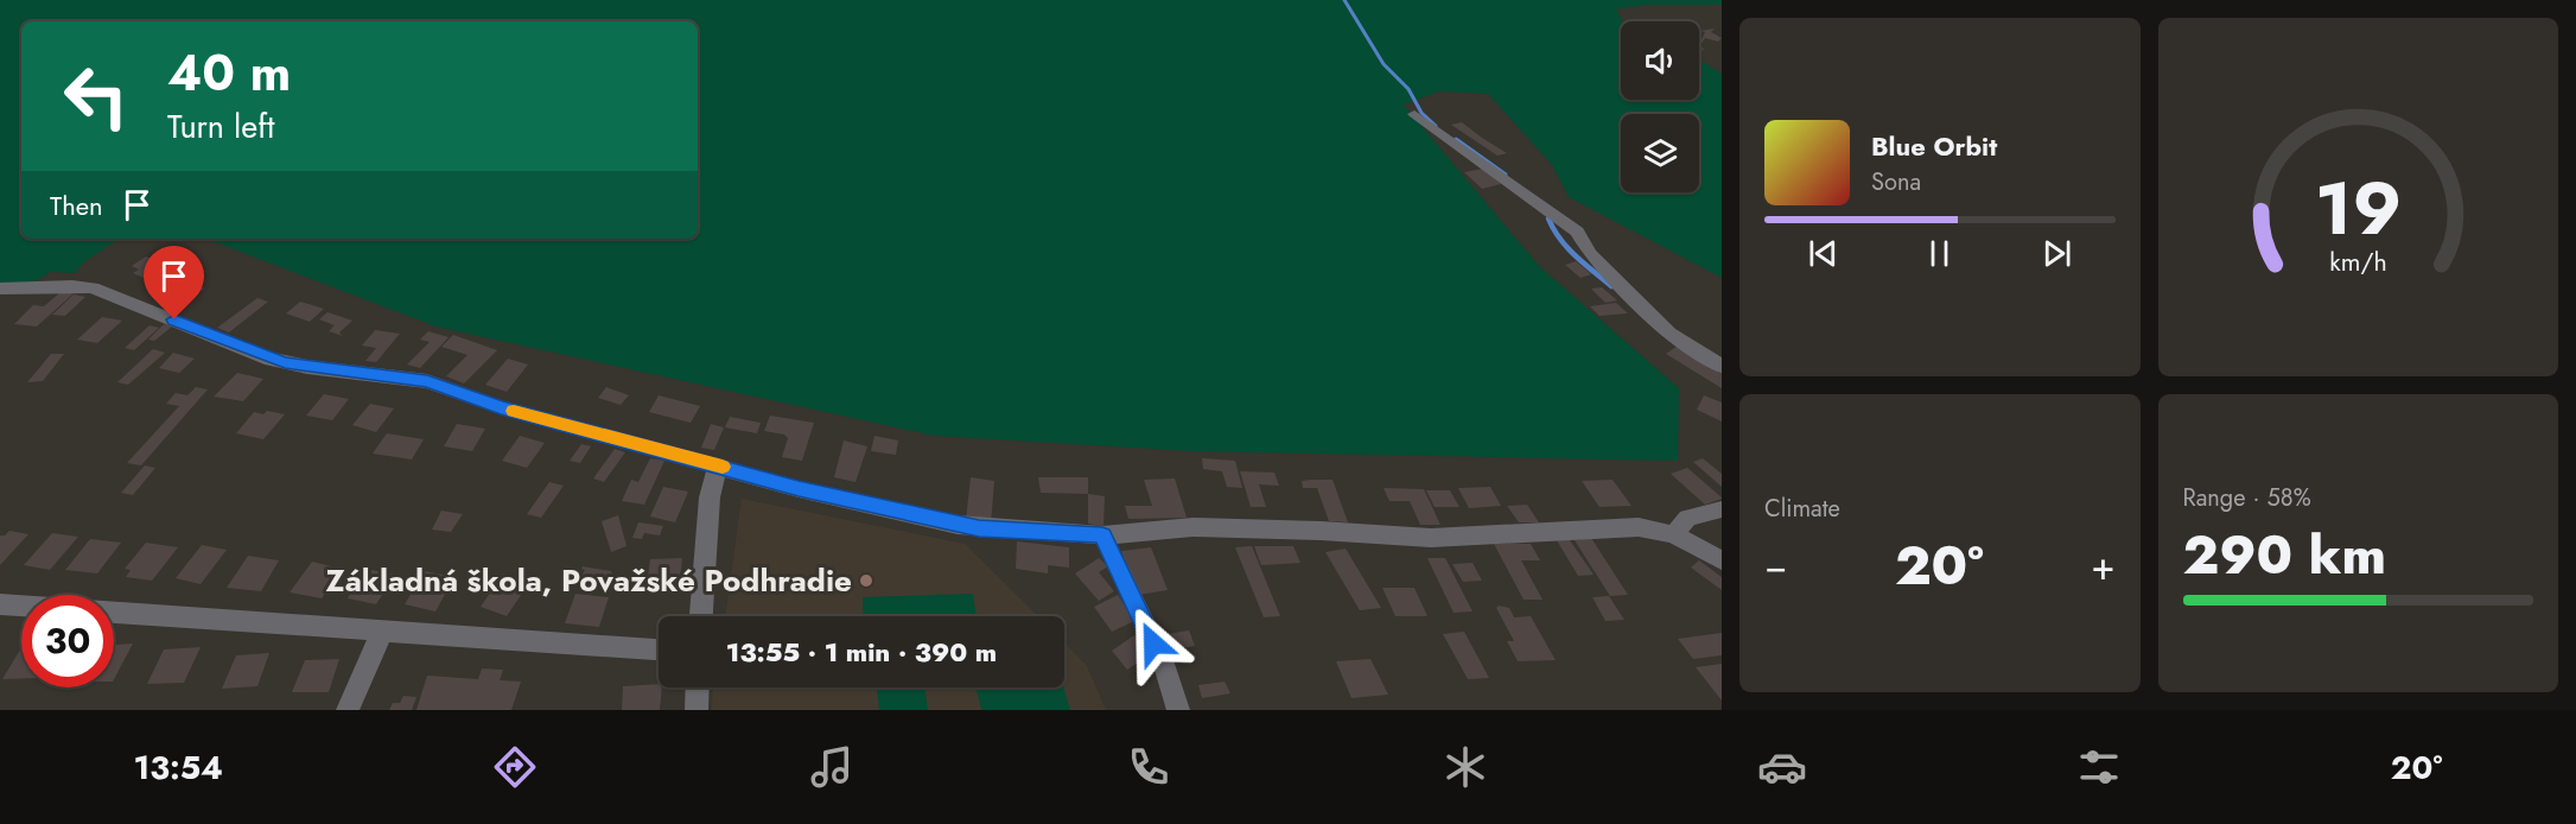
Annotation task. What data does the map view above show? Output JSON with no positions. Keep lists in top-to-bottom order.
{
  "places": ["Základná škola, Považské Podhradie"],
  "page": {
    "turn": ["40 m", "Turn left"],
    "song": ["Blue Orbit", "Sona"],
    "then": "Then",
    "tile": [
      "Climate",
      ["Range · 58%", "290 km"]
    ],
    "heat": ["−", "20°", "+"],
    "limit": "30",
    "trip": "13:55 · 1 min · 390 m",
    "tabs": ["13:54", "20°"],
    "gauge": ["19", "km/h"]
  }
}
